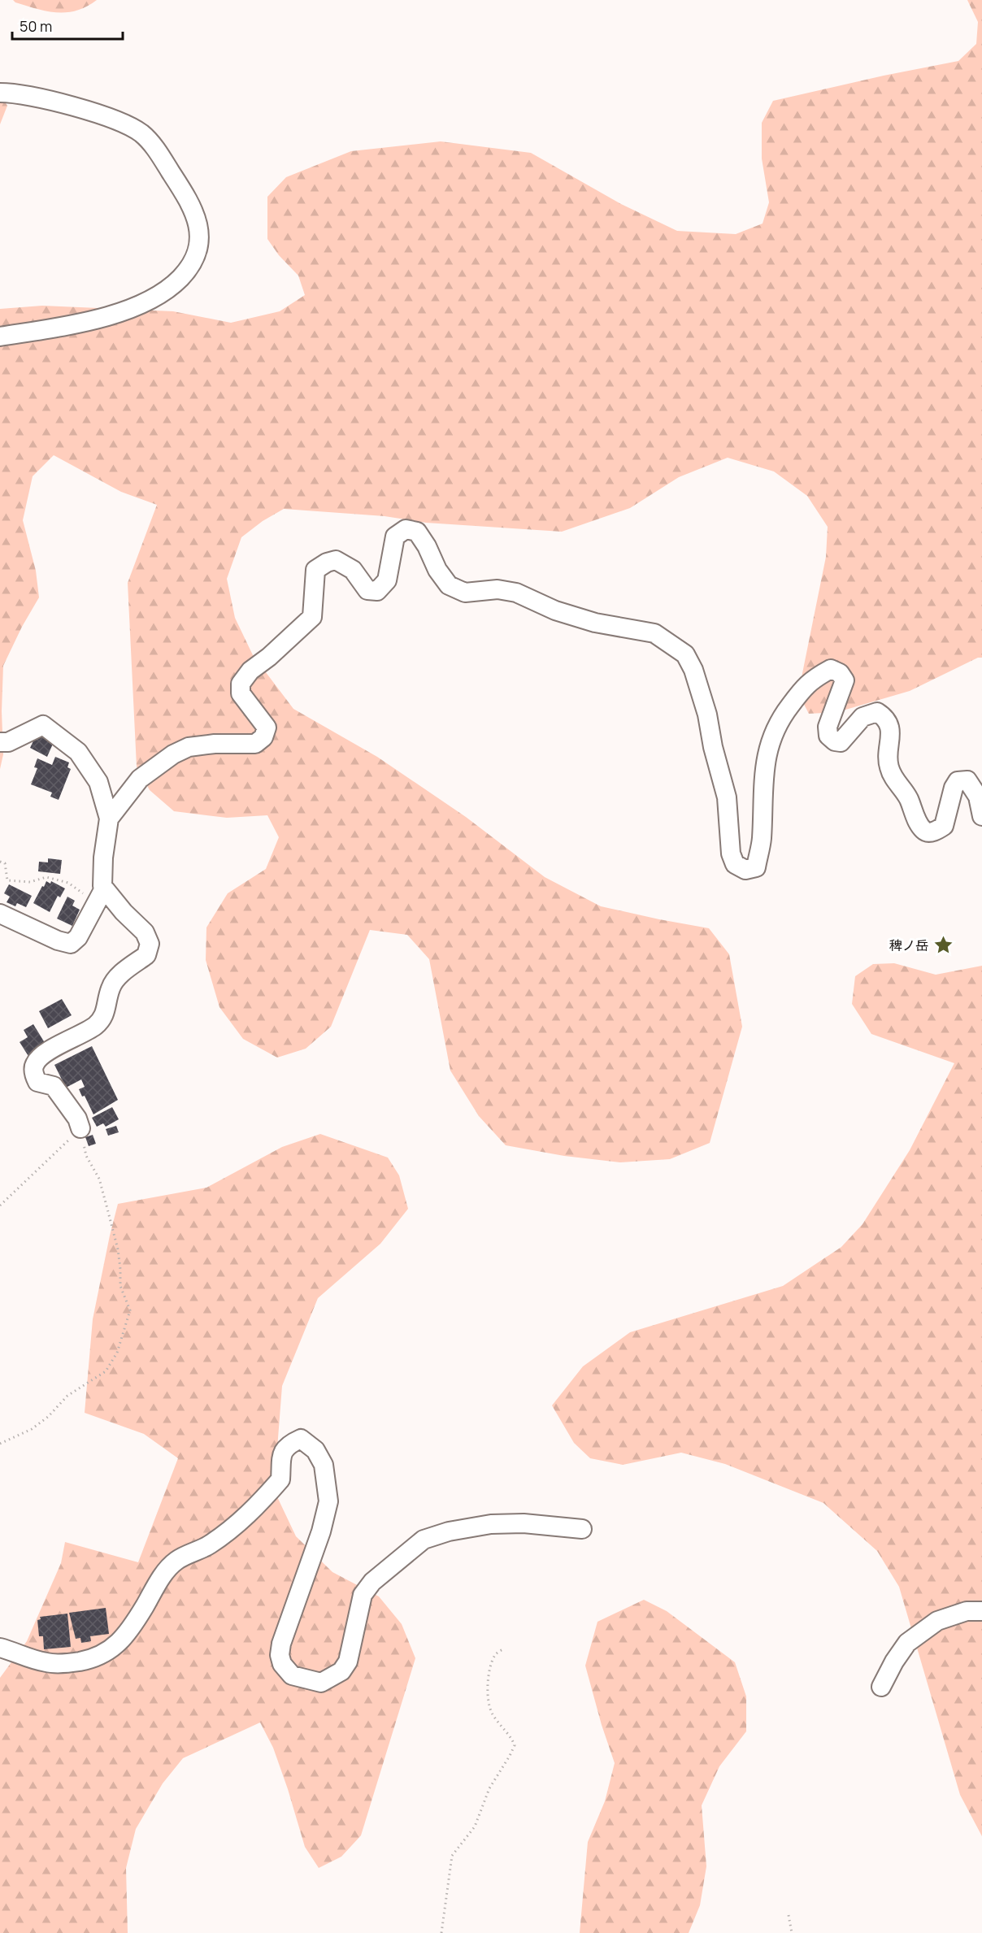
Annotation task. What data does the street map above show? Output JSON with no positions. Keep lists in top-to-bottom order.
{
  "places": {
    "place": ["稗ノ岳"]
  },
  "scale_bar": "50 m"
}
